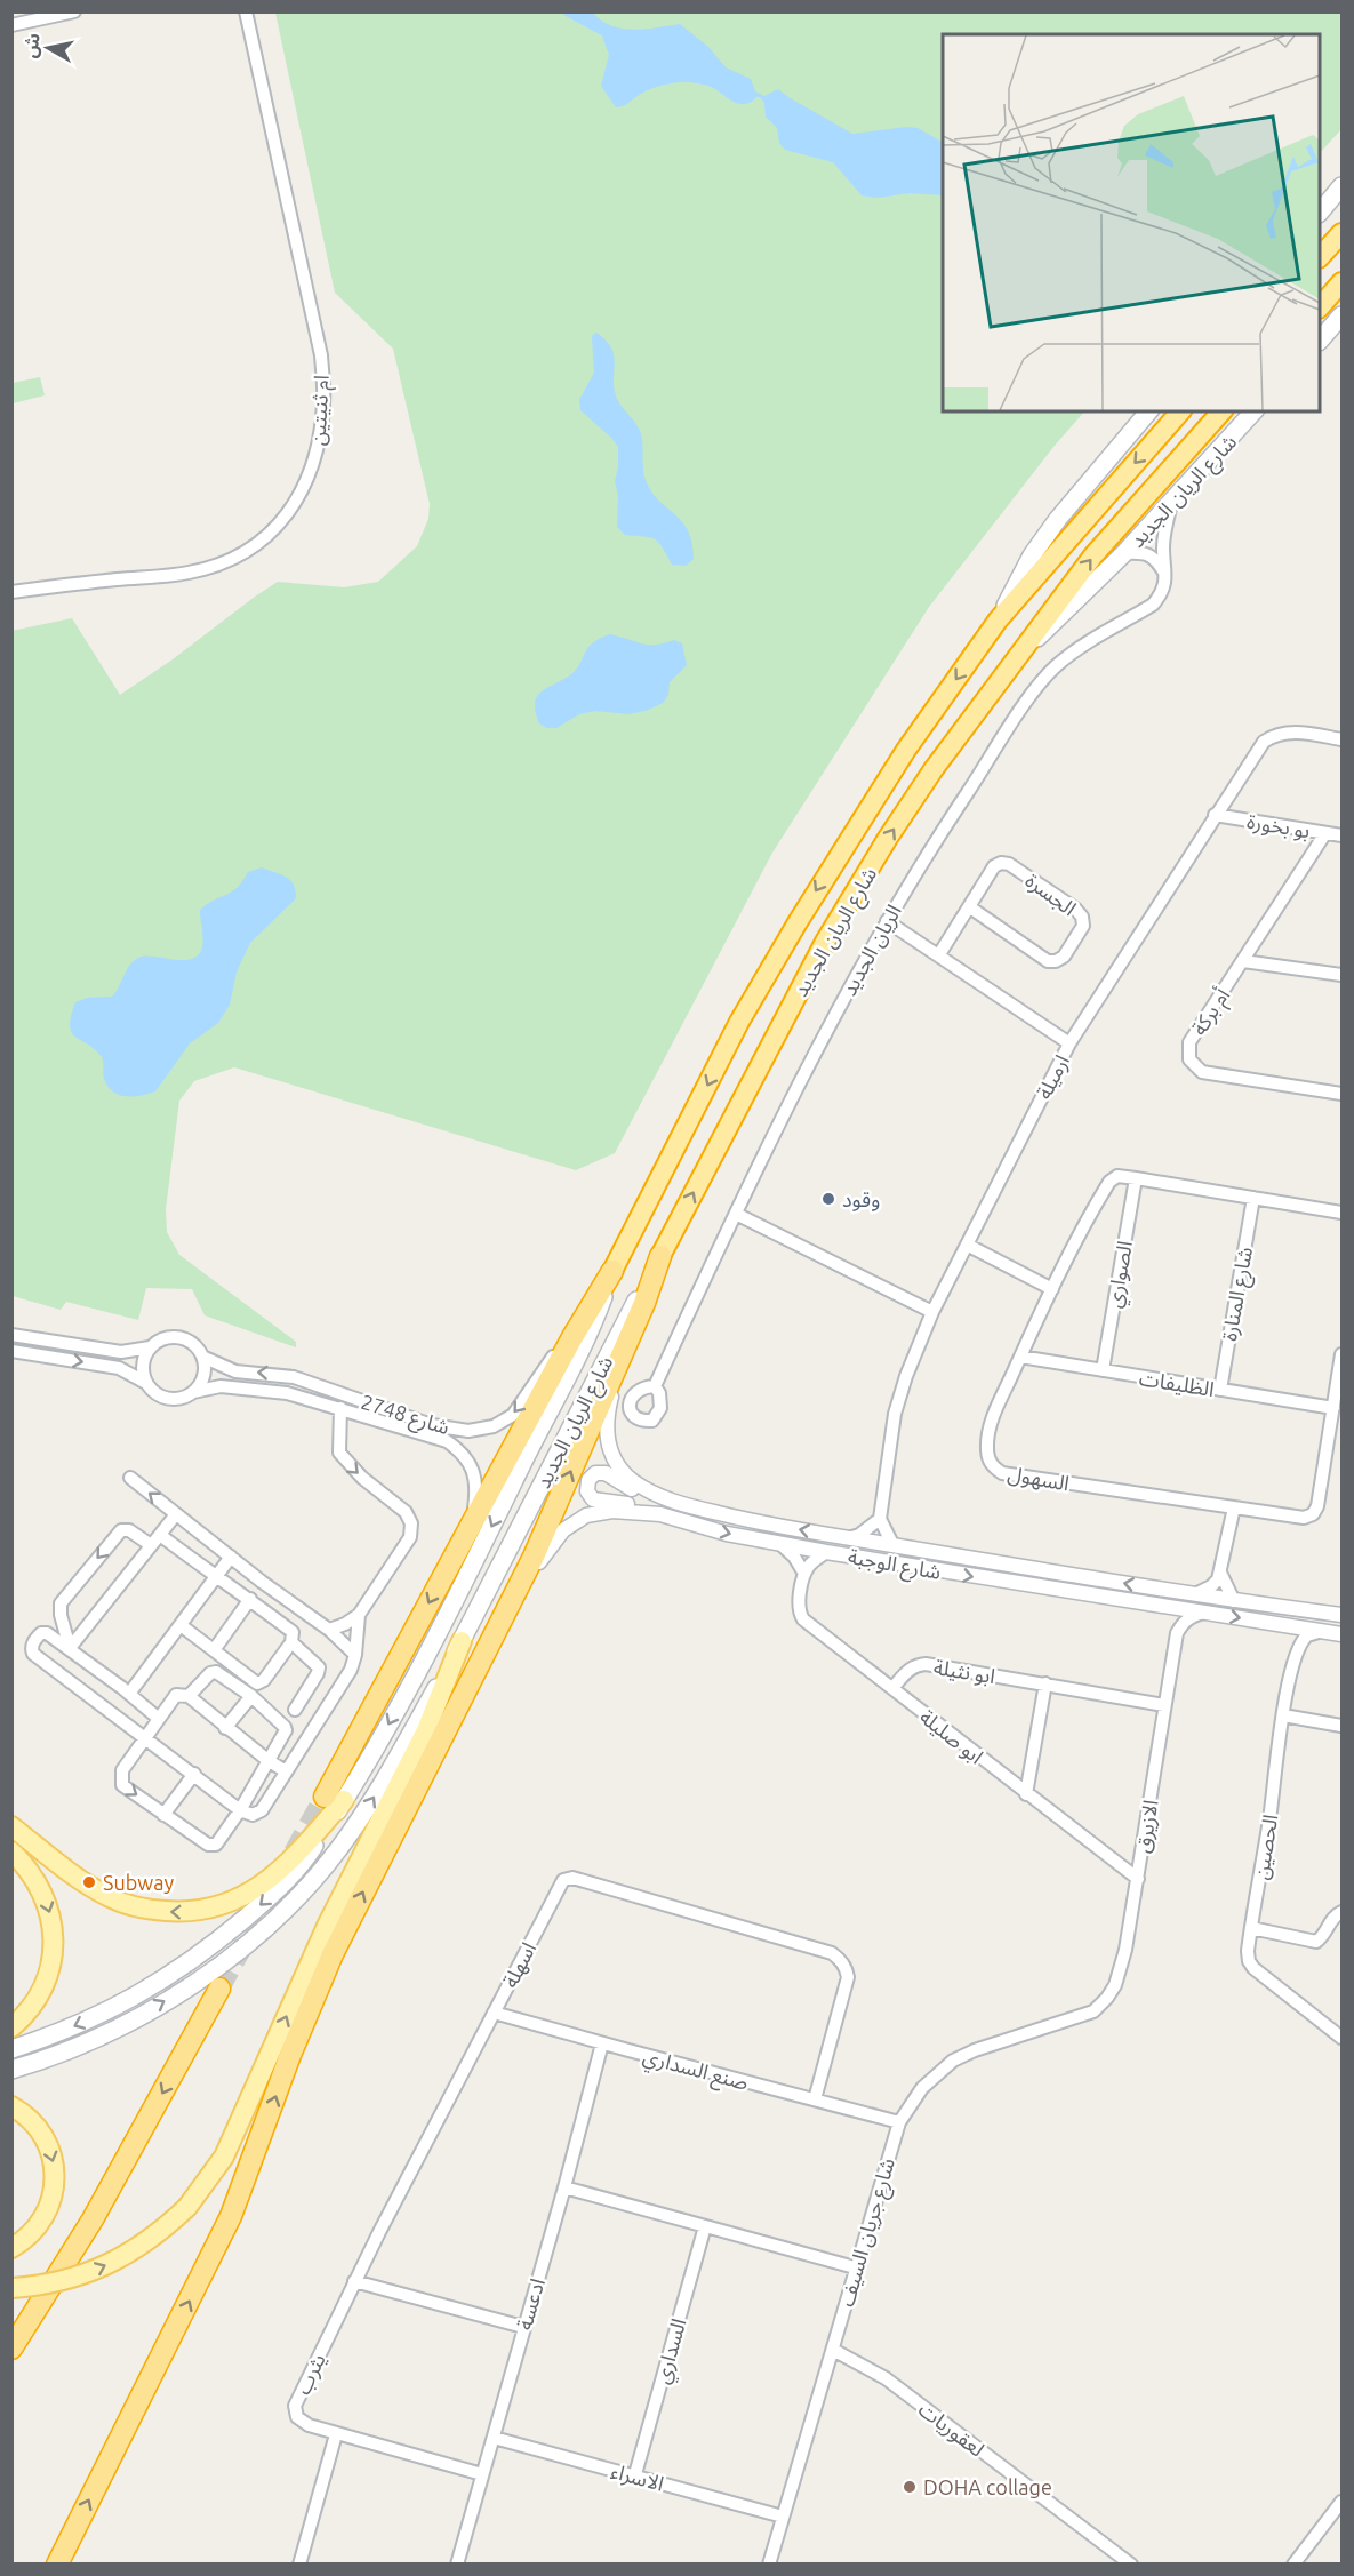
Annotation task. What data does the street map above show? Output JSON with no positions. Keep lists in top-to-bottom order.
{
  "streets": {
    "highway": ["شارع الريان الجديد"],
    "street": [
      "ام ثنيتين",
      "بو بخورة",
      "الجسرة",
      "الريان الجديد",
      "أم بركة",
      "ارميلة",
      "الصواري",
      "شارع المنارة",
      "الظليفات",
      "شارع 2748",
      "السهول",
      "شارع الوجبة",
      "ابو نثيلة",
      "ابو صليلة",
      "الازيرق",
      "الحصين",
      "اسهلة",
      "صنع السداري",
      "شارع جريان السيف",
      "ادعسة",
      "السداري",
      "يثرب",
      "لعقوريات",
      "الاسراء"
    ]
  },
  "crossings": [
    ["بو بخورة", "أم بركة"],
    ["بو بخورة", "ارميلة"],
    ["الصواري", "الظليفات"],
    ["الصواري", "السهول"],
    ["شارع المنارة", "الظليفات"],
    ["شارع المنارة", "السهول"],
    ["الظليفات", "السهول"],
    ["شارع الوجبة", "الحصين"],
    ["ابو نثيلة", "ابو صليلة"],
    ["ابو نثيلة", "الازيرق"],
    ["ابو صليلة", "الازيرق"],
    ["الازيرق", "شارع جريان السيف"],
    ["اسهلة", "صنع السداري"],
    ["اسهلة", "يثرب"],
    ["صنع السداري", "شارع جريان السيف"],
    ["صنع السداري", "ادعسة"],
    ["شارع جريان السيف", "لعقوريات"],
    ["شارع جريان السيف", "الاسراء"],
    ["ادعسة", "الاسراء"],
    ["السداري", "الاسراء"]
  ],
  "places": ["وقود", "Subway", "DOHA collage"],
  "north": "left"
}
